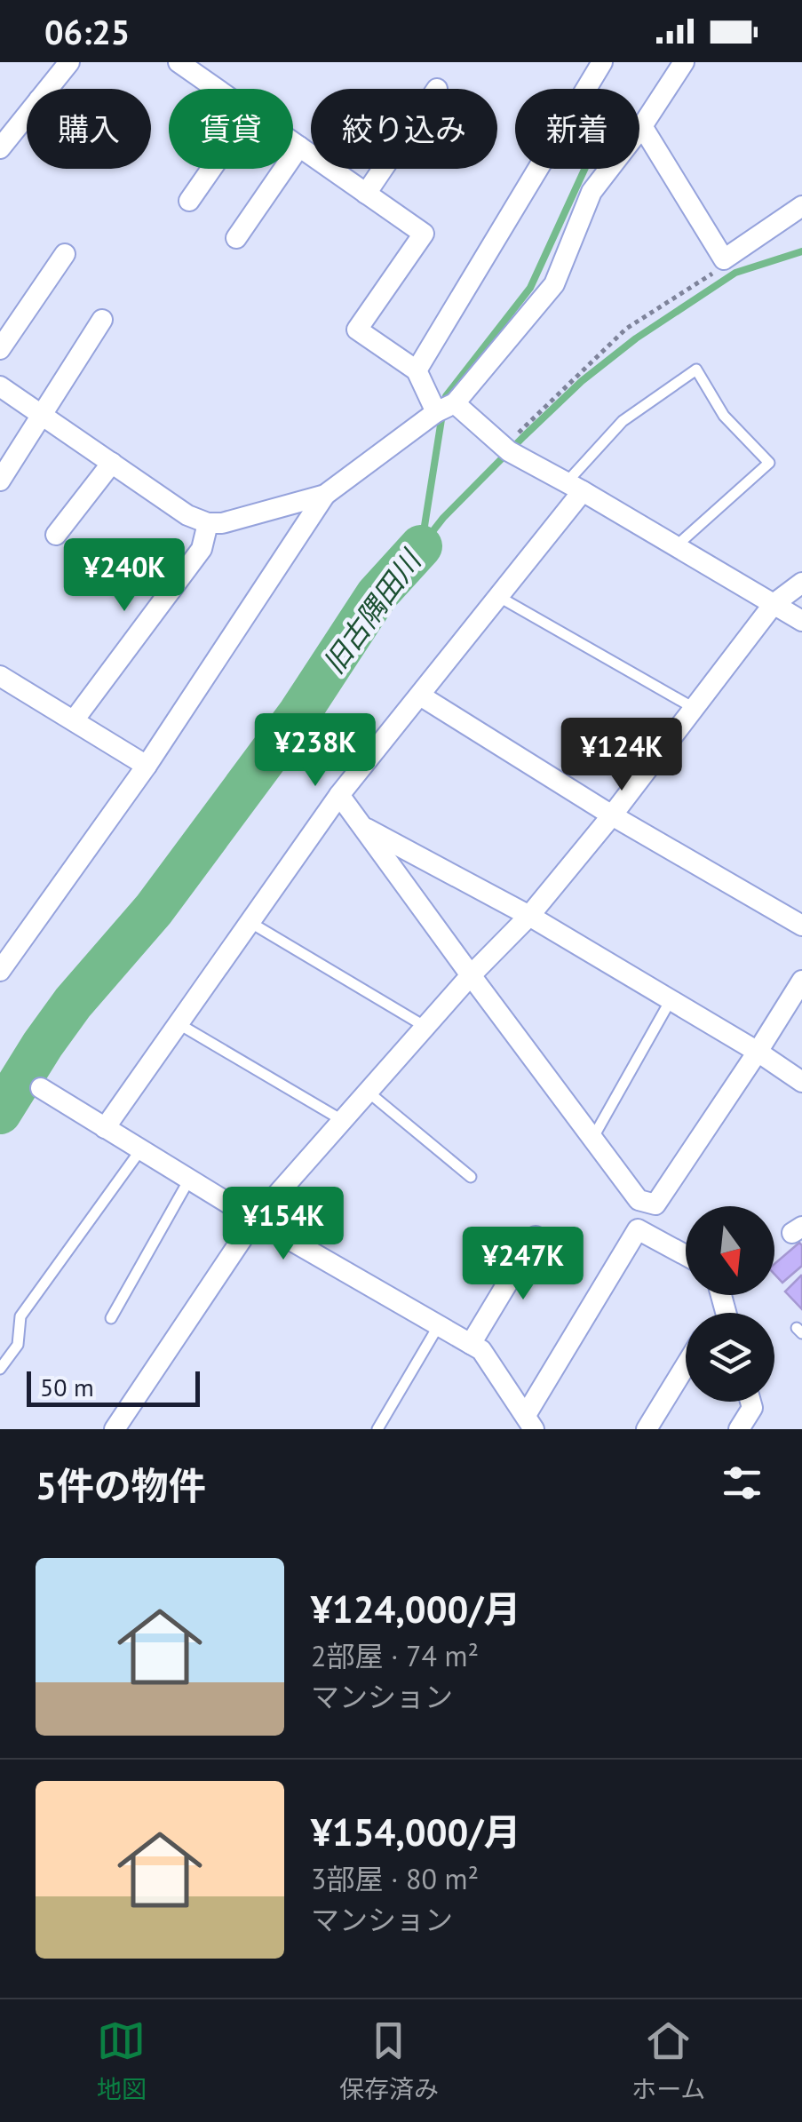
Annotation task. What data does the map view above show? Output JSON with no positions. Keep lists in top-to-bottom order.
{
  "water": ["旧古隅田川"],
  "scale_bar": "50 m",
  "north": "bottom",
  "page": {
    "status": "06:25",
    "chip": [
      "購入",
      "賃貸",
      "絞り込み",
      "新着"
    ],
    "price": [
      "¥240K",
      "¥238K",
      "¥124K",
      "¥154K",
      "¥247K"
    ],
    "scale": "50 m",
    "heading": "5件の物件",
    "list": [
      {
        "name": "¥124,000/月",
        "note": "2部屋 · 74 m² · マンション"
      },
      {
        "name": "¥154,000/月",
        "note": "3部屋 · 80 m² · マンション"
      }
    ],
    "tabs": ["地図", "保存済み", "ホーム"]
  }
}
